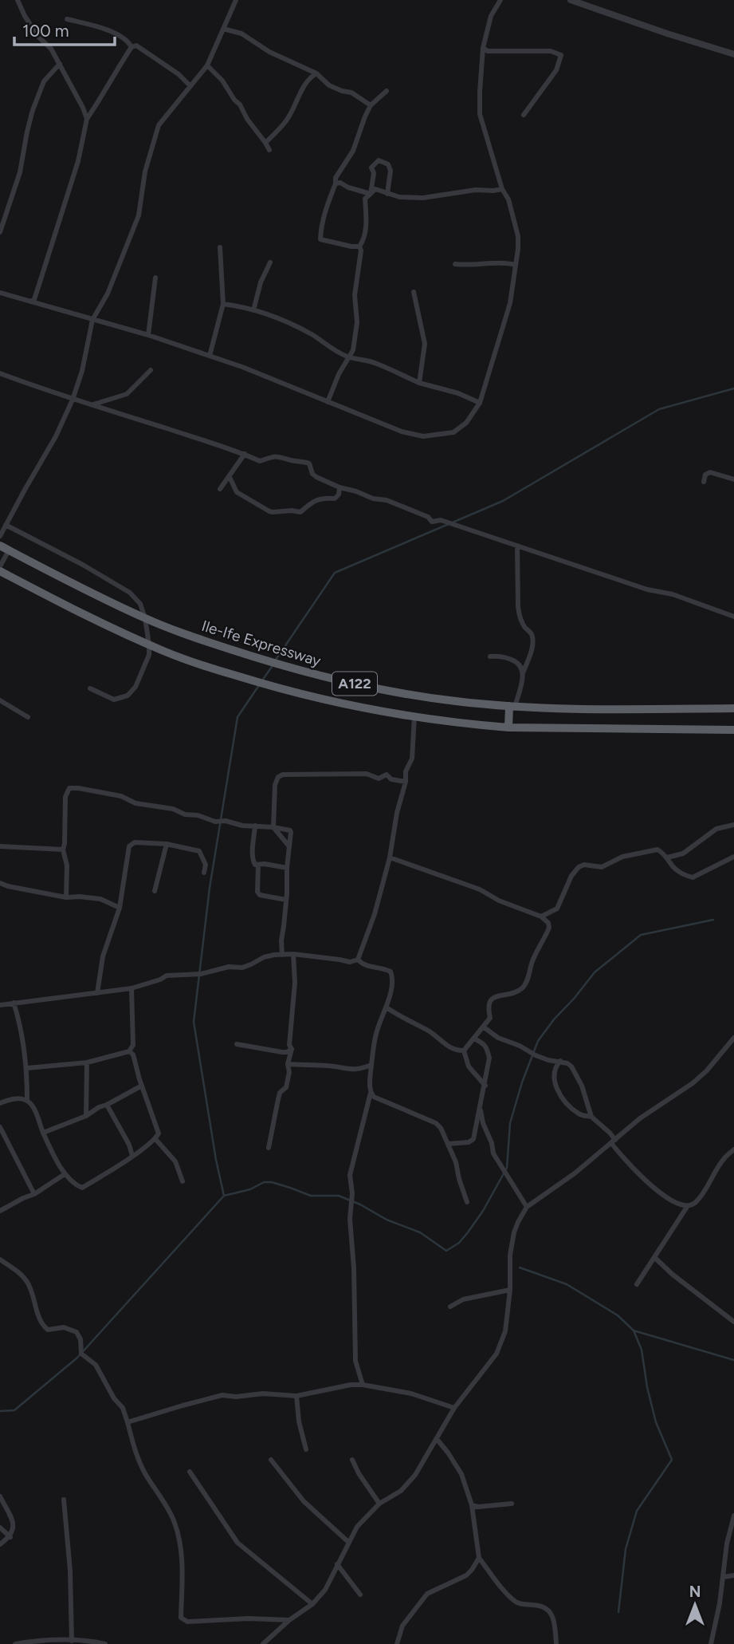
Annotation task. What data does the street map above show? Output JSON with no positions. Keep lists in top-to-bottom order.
{
  "streets": {
    "highway": ["Ile-Ife Expressway", "A122"]
  },
  "scale_bar": "100 m",
  "north": "top"
}
